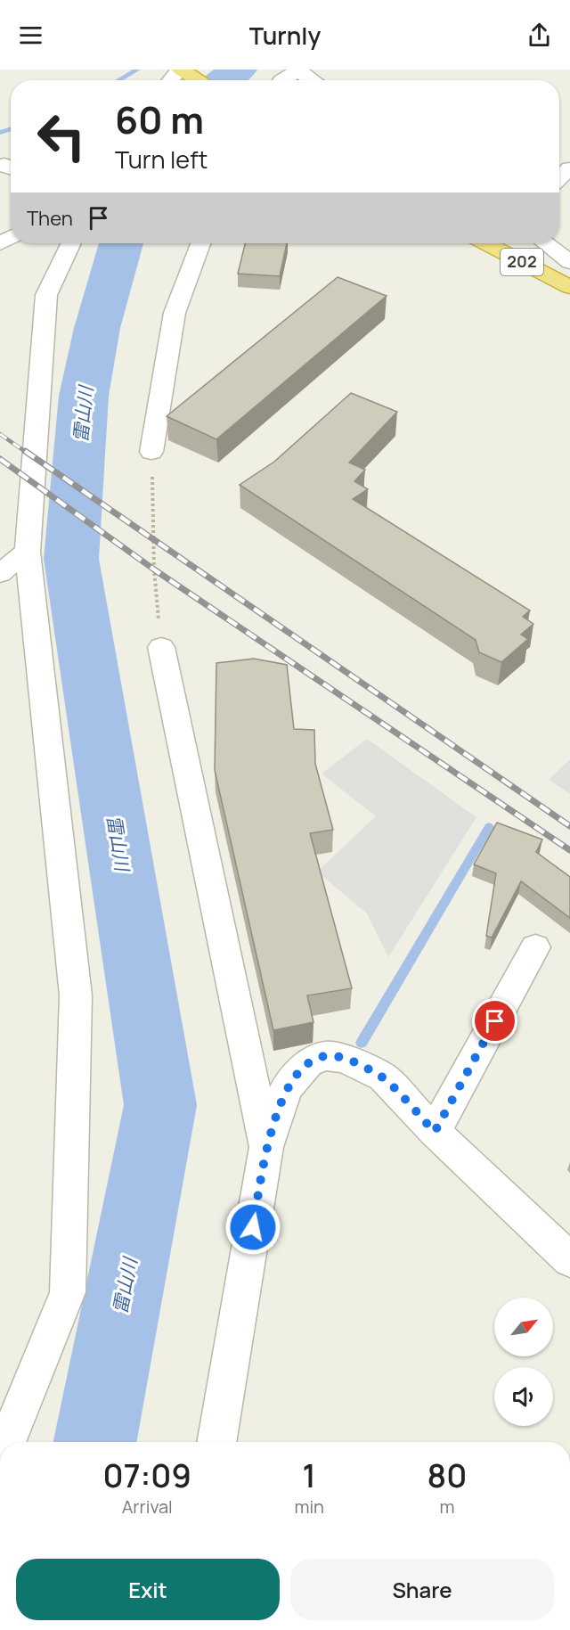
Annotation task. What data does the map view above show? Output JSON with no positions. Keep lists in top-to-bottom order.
{
  "streets": {
    "highway": ["202"]
  },
  "water": ["雷山川"],
  "north": "top right",
  "page": {
    "header": "Turnly",
    "turn": ["60 m", "Turn left"],
    "then": "Then",
    "eta": [
      "07:09",
      "Arrival",
      "1",
      "min",
      "80",
      "m"
    ],
    "buttons": ["Exit", "Share"]
  }
}
